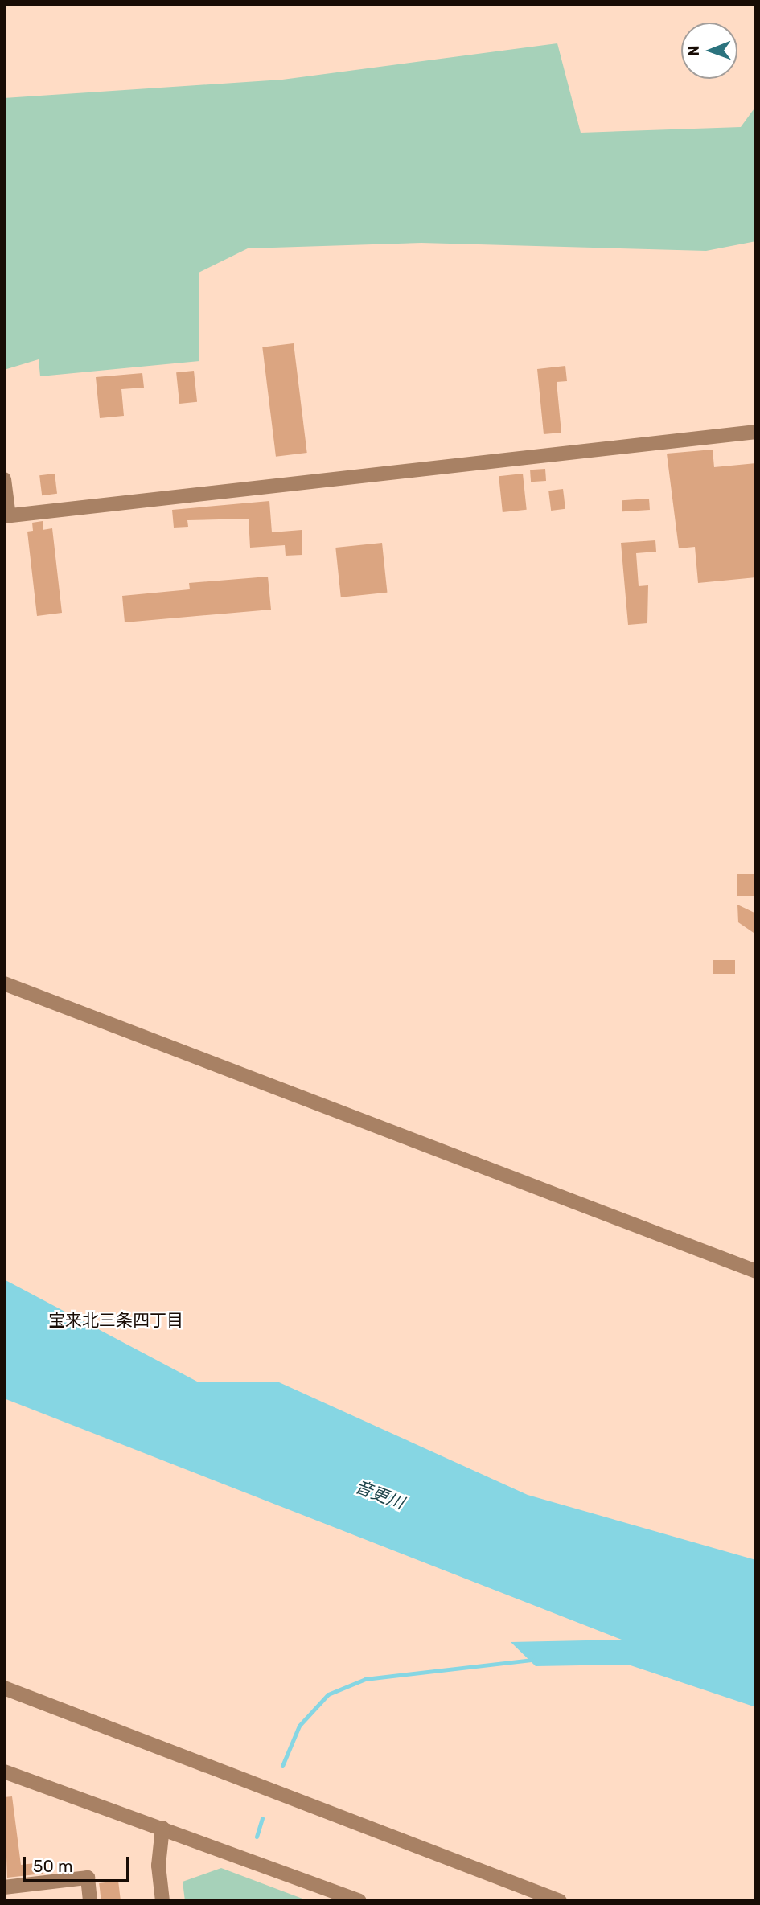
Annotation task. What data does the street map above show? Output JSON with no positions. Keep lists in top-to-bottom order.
{
  "districts": ["宝来北三条四丁目"],
  "water": ["音更川"],
  "scale_bar": "50 m",
  "north": "left"
}
